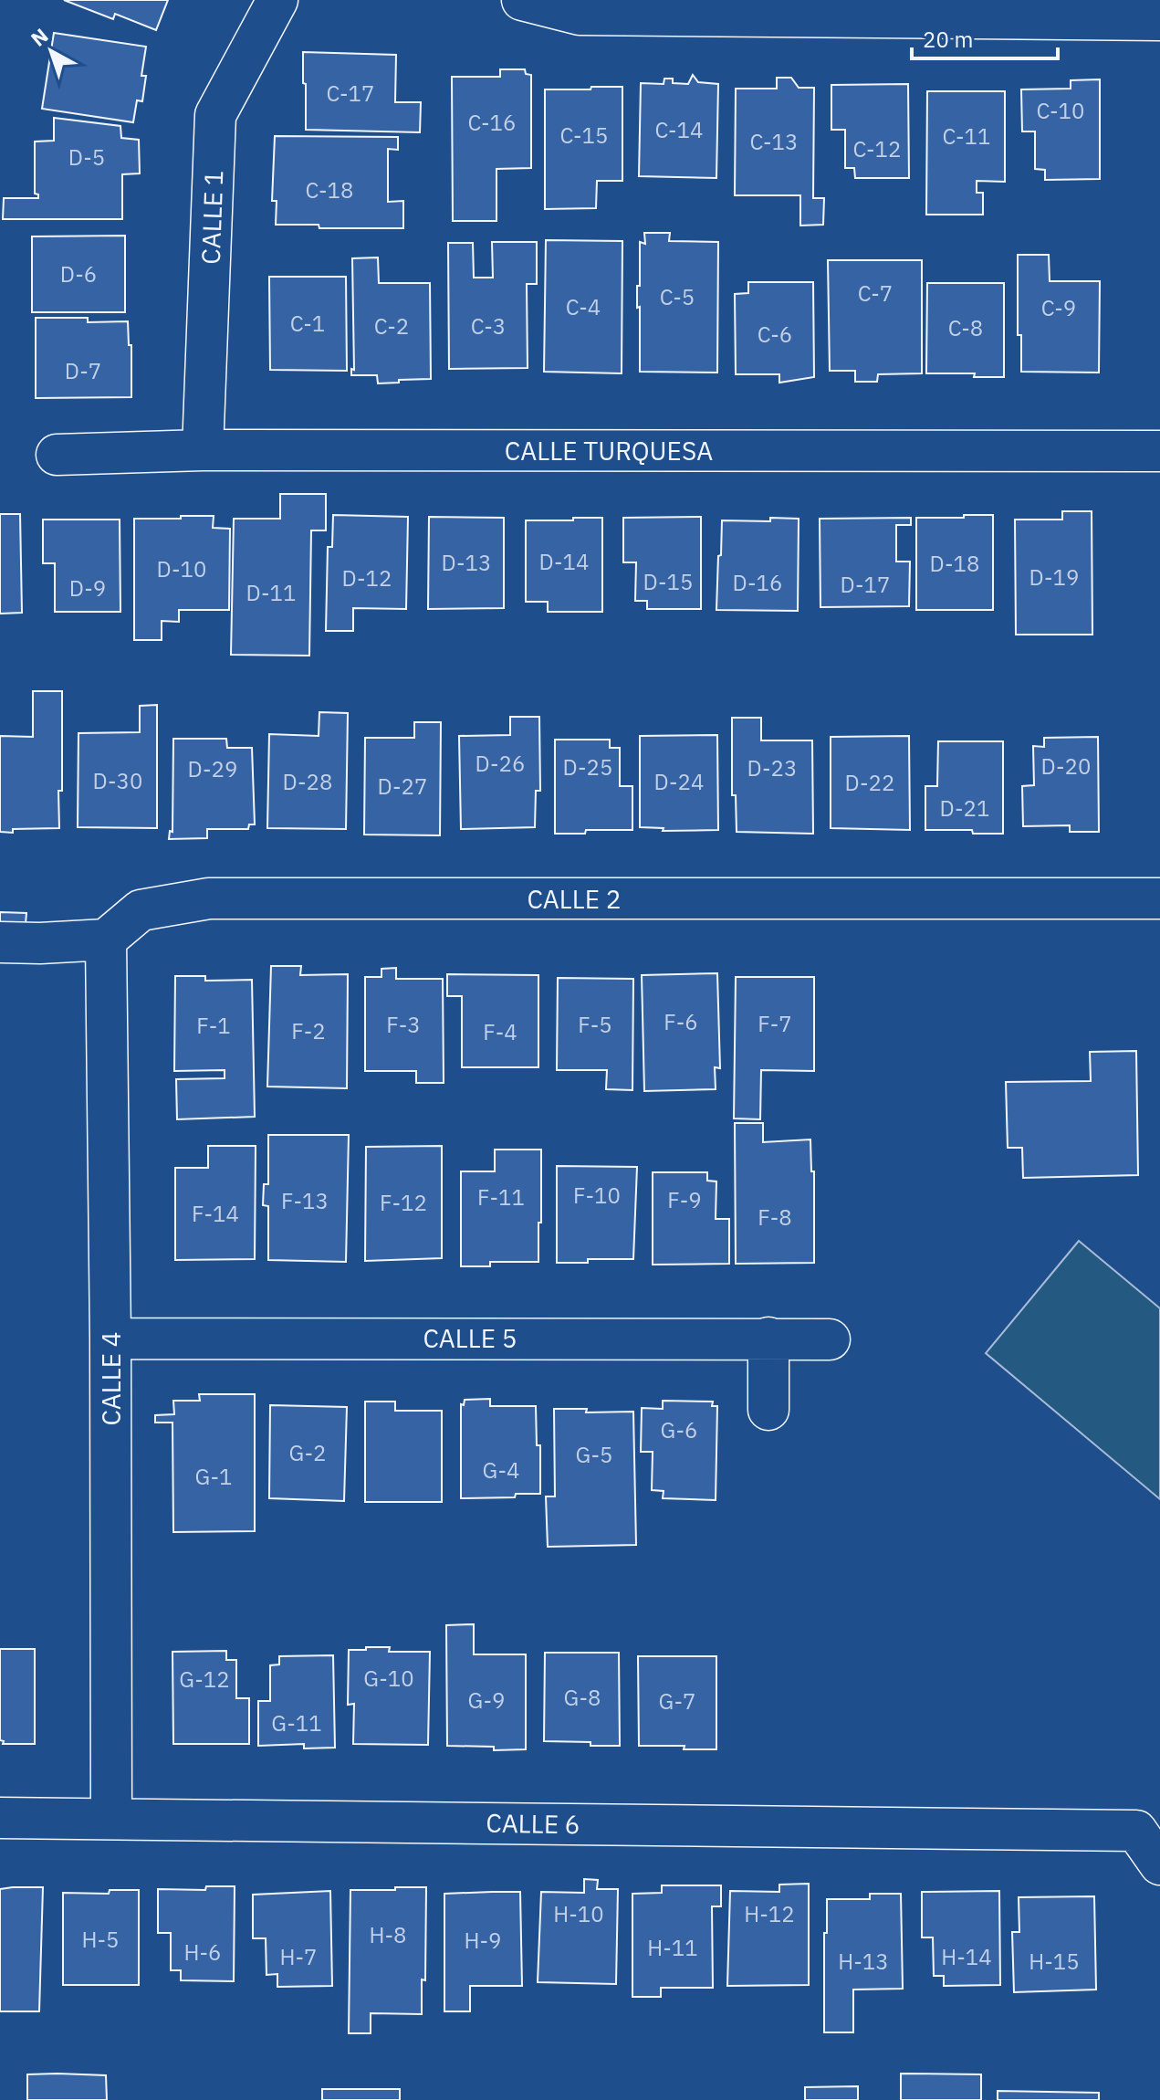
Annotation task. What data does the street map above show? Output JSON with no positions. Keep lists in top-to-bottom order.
{
  "streets": {
    "street": [
      "CALLE 1",
      "CALLE TURQUESA",
      "CALLE 2",
      "CALLE 5",
      "CALLE 4",
      "CALLE 6"
    ]
  },
  "crossings": [
    ["CALLE 1", "CALLE TURQUESA"],
    ["CALLE 2", "CALLE 4"],
    ["CALLE 5", "CALLE 4"],
    ["CALLE 4", "CALLE 6"]
  ],
  "house_numbers": [
    "C-17",
    "C-10",
    "C-16",
    "C-14",
    "C-15",
    "C-11",
    "C-13",
    "C-12",
    "D-5",
    "C-18",
    "D-6",
    "C-7",
    "C-5",
    "C-4",
    "C-9",
    "C-1",
    "C-2",
    "C-3",
    "C-8",
    "C-6",
    "D-7",
    "D-14",
    "D-13",
    "D-18",
    "D-10",
    "D-19",
    "D-12",
    "D-15",
    "D-16",
    "D-17",
    "D-9",
    "D-11",
    "D-26",
    "D-20",
    "D-25",
    "D-23",
    "D-29",
    "D-30",
    "D-28",
    "D-24",
    "D-22",
    "D-27",
    "D-21",
    "F-6",
    "F-7",
    "F-3",
    "F-5",
    "F-1",
    "F-2",
    "F-4",
    "F-10",
    "F-11",
    "F-9",
    "F-13",
    "F-12",
    "F-14",
    "F-8",
    "G-6",
    "G-2",
    "G-5",
    "G-4",
    "G-1",
    "G-10",
    "G-12",
    "G-8",
    "G-9",
    "G-7",
    "G-11",
    "H-10",
    "H-12",
    "H-8",
    "H-5",
    "H-9",
    "H-11",
    "H-6",
    "H-7",
    "H-14",
    "H-13",
    "H-15"
  ],
  "scale_bar": "20 m",
  "north": "top left"
}
